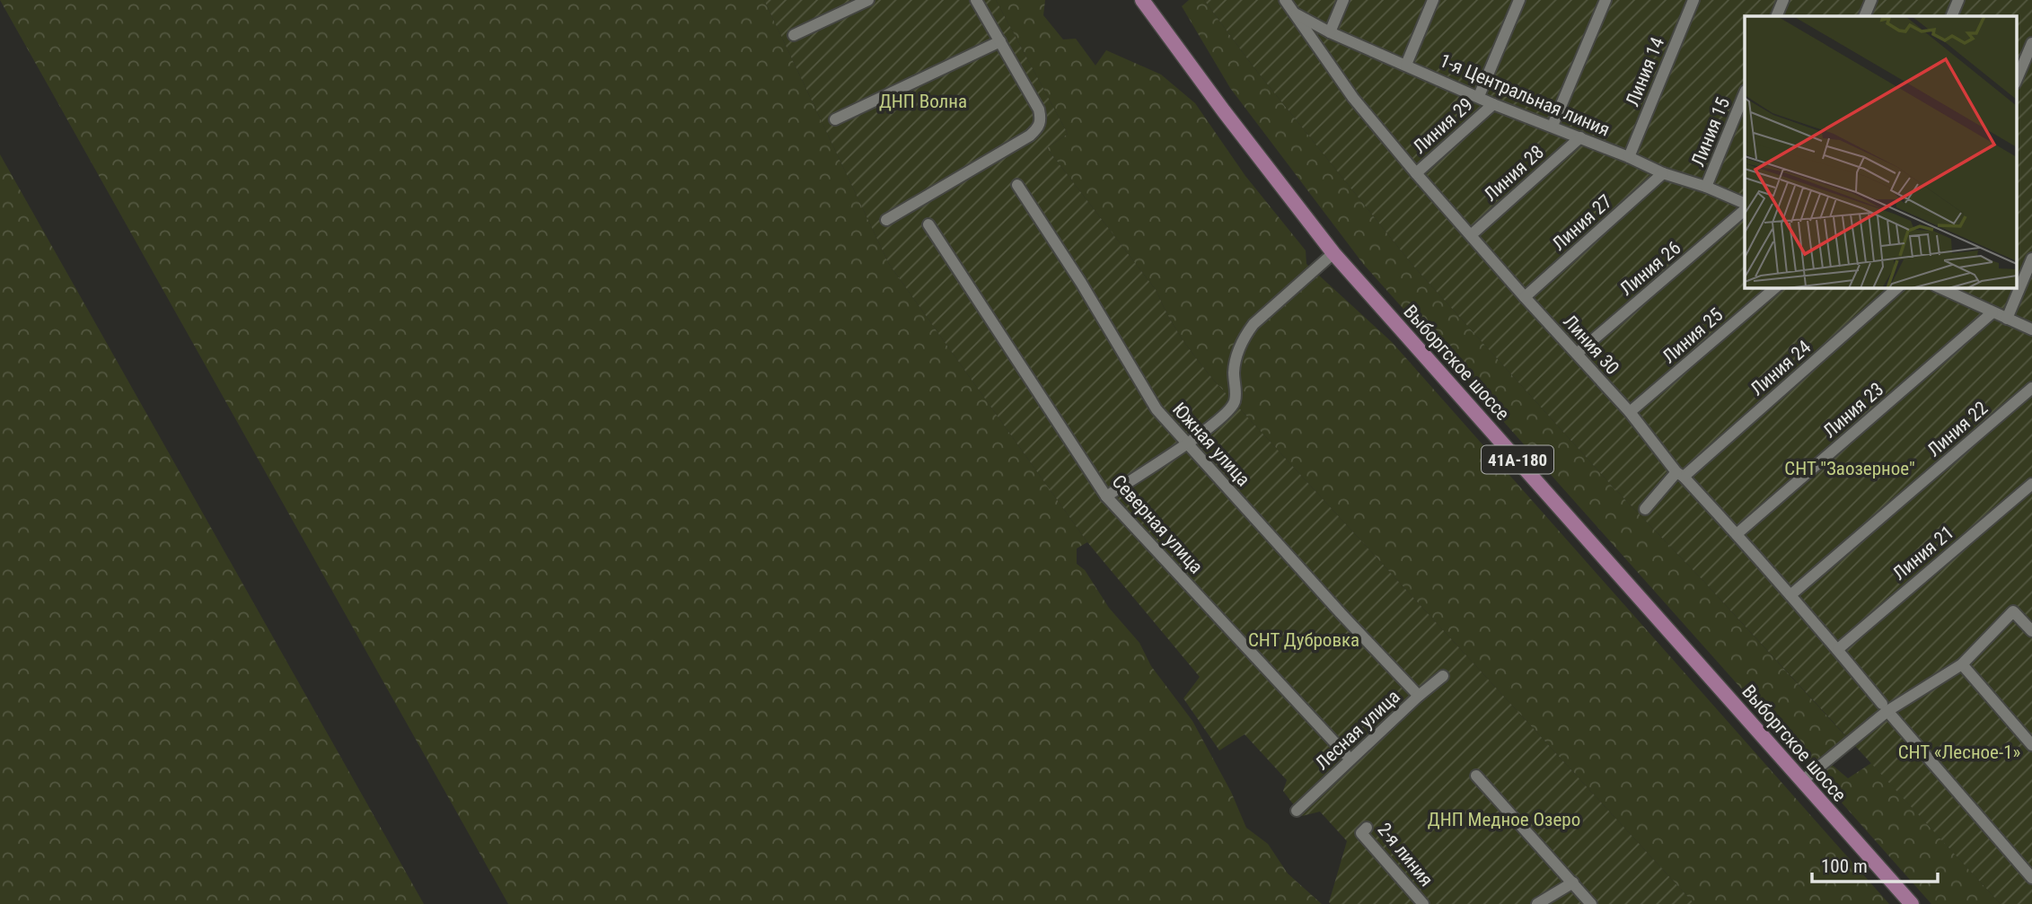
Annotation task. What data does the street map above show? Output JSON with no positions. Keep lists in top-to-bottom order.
{
  "streets": {
    "main road": ["Выборгское шоссе", "41А-180"],
    "street": [
      "Линия 14",
      "1-я Центральная линия",
      "Линия 29",
      "Линия 15",
      "Линия 28",
      "Линия 27",
      "Линия 26",
      "Линия 25",
      "Линия 30",
      "Линия 24",
      "Линия 23",
      "Линия 22",
      "Южная улица",
      "Северная улица",
      "Линия 21",
      "Лесная улица",
      "2-я линия"
    ]
  },
  "crossings": [
    ["Линия 14", "1-я Центральная линия"],
    ["1-я Центральная линия", "Линия 29"],
    ["1-я Центральная линия", "Линия 15"],
    ["1-я Центральная линия", "Линия 28"],
    ["1-я Центральная линия", "Линия 27"],
    ["1-я Центральная линия", "Линия 30"],
    ["Линия 29", "Линия 30"],
    ["Линия 28", "Линия 30"],
    ["Линия 27", "Линия 30"],
    ["Линия 26", "Линия 30"],
    ["Линия 25", "Линия 30"],
    ["Линия 30", "Линия 24"],
    ["Линия 30", "Линия 23"],
    ["Линия 30", "Линия 22"],
    ["Линия 30", "Линия 21"],
    ["Южная улица", "Лесная улица"],
    ["Северная улица", "Лесная улица"]
  ],
  "parks": [
    "ДНП Волна",
    "СНТ \"Заозерное\"",
    "СНТ Дубровка",
    "СНТ «Лесное-1»",
    "ДНП Медное Озеро"
  ],
  "scale_bar": "100 m"
}
